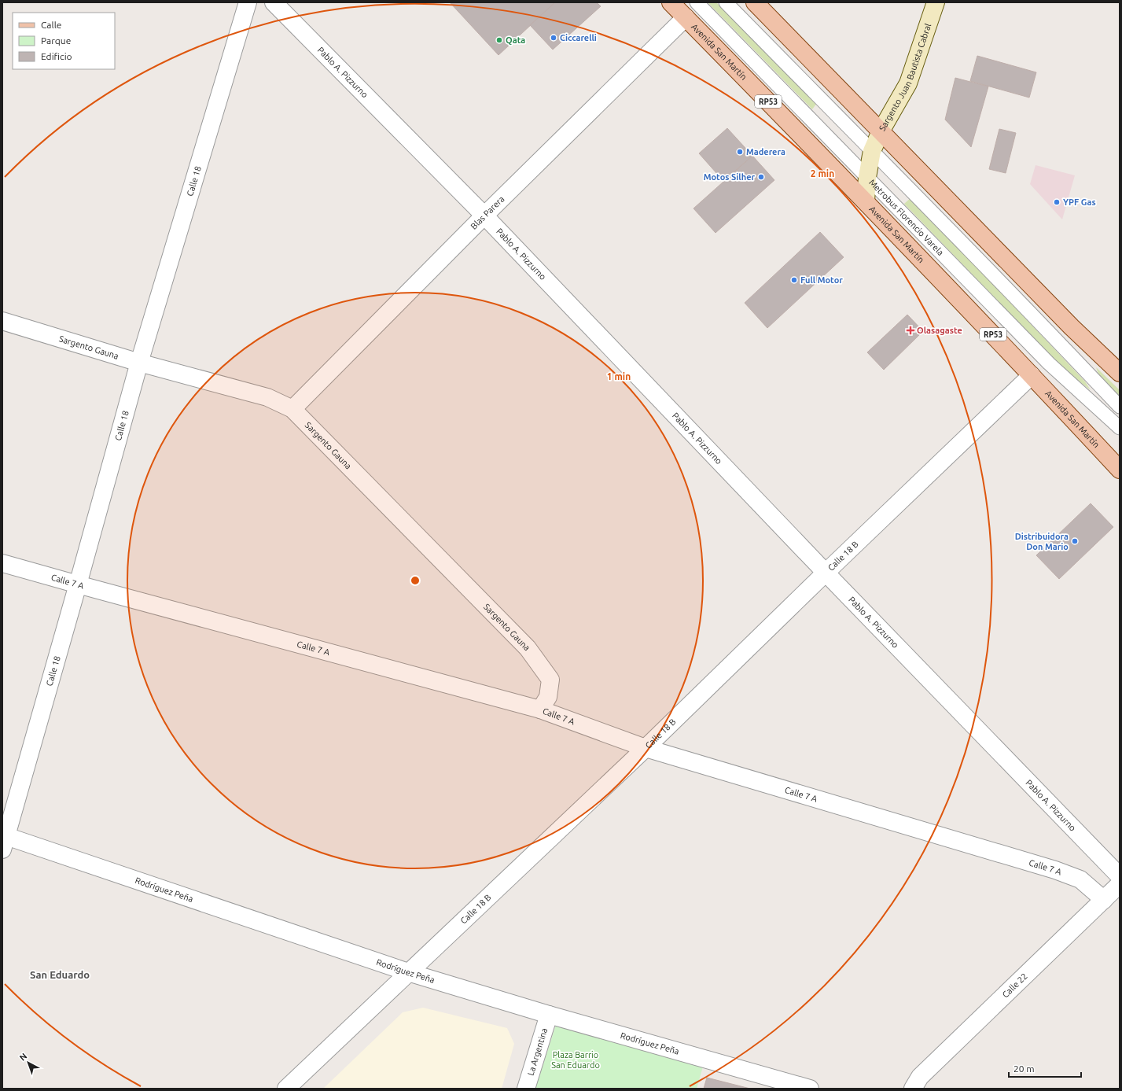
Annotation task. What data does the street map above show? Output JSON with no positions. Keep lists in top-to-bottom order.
{
  "streets": {
    "main road": ["Avenida San Martín", "RP53"],
    "street": [
      "Pablo A. Pizzurno",
      "Sargento Juan Bautista Cabral",
      "Calle 18",
      "Blas Parera",
      "Sargento Gauna",
      "Calle 18 B",
      "Calle 7 A",
      "Rodríguez Peña",
      "Calle 22",
      "La Argentina"
    ],
    "lane": ["Metrobus Florencio Varela"]
  },
  "crossings": [
    ["Avenida San Martín", "Sargento Juan Bautista Cabral"],
    ["Avenida San Martín", "Blas Parera"],
    ["Avenida San Martín", "Calle 18 B"],
    ["Pablo A. Pizzurno", "Blas Parera"],
    ["Pablo A. Pizzurno", "Calle 18 B"],
    ["Sargento Juan Bautista Cabral", "Metrobus Florencio Varela"],
    ["Calle 18", "Sargento Gauna"],
    ["Calle 18", "Calle 7 A"],
    ["Calle 18", "Rodríguez Peña"],
    ["Blas Parera", "Sargento Gauna"],
    ["Sargento Gauna", "Calle 7 A"],
    ["Calle 18 B", "Calle 7 A"],
    ["Calle 18 B", "Rodríguez Peña"],
    ["Calle 7 A", "Calle 22"],
    ["Rodríguez Peña", "La Argentina"]
  ],
  "districts": ["San Eduardo"],
  "parks": ["Plaza Barrio San Eduardo"],
  "places": {
    "other": [
      "Ciccarelli",
      "Qata",
      "Maderera",
      "Motos Silher",
      "YPF Gas",
      "Full Motor",
      "Distribuidora Don Mario"
    ],
    "health": ["Olasagaste"]
  },
  "legend": ["Calle", "Parque", "Edificio"],
  "scale_bar": "20 m",
  "north": "top left",
  "rings": ["2 min", "1 min"]
}
